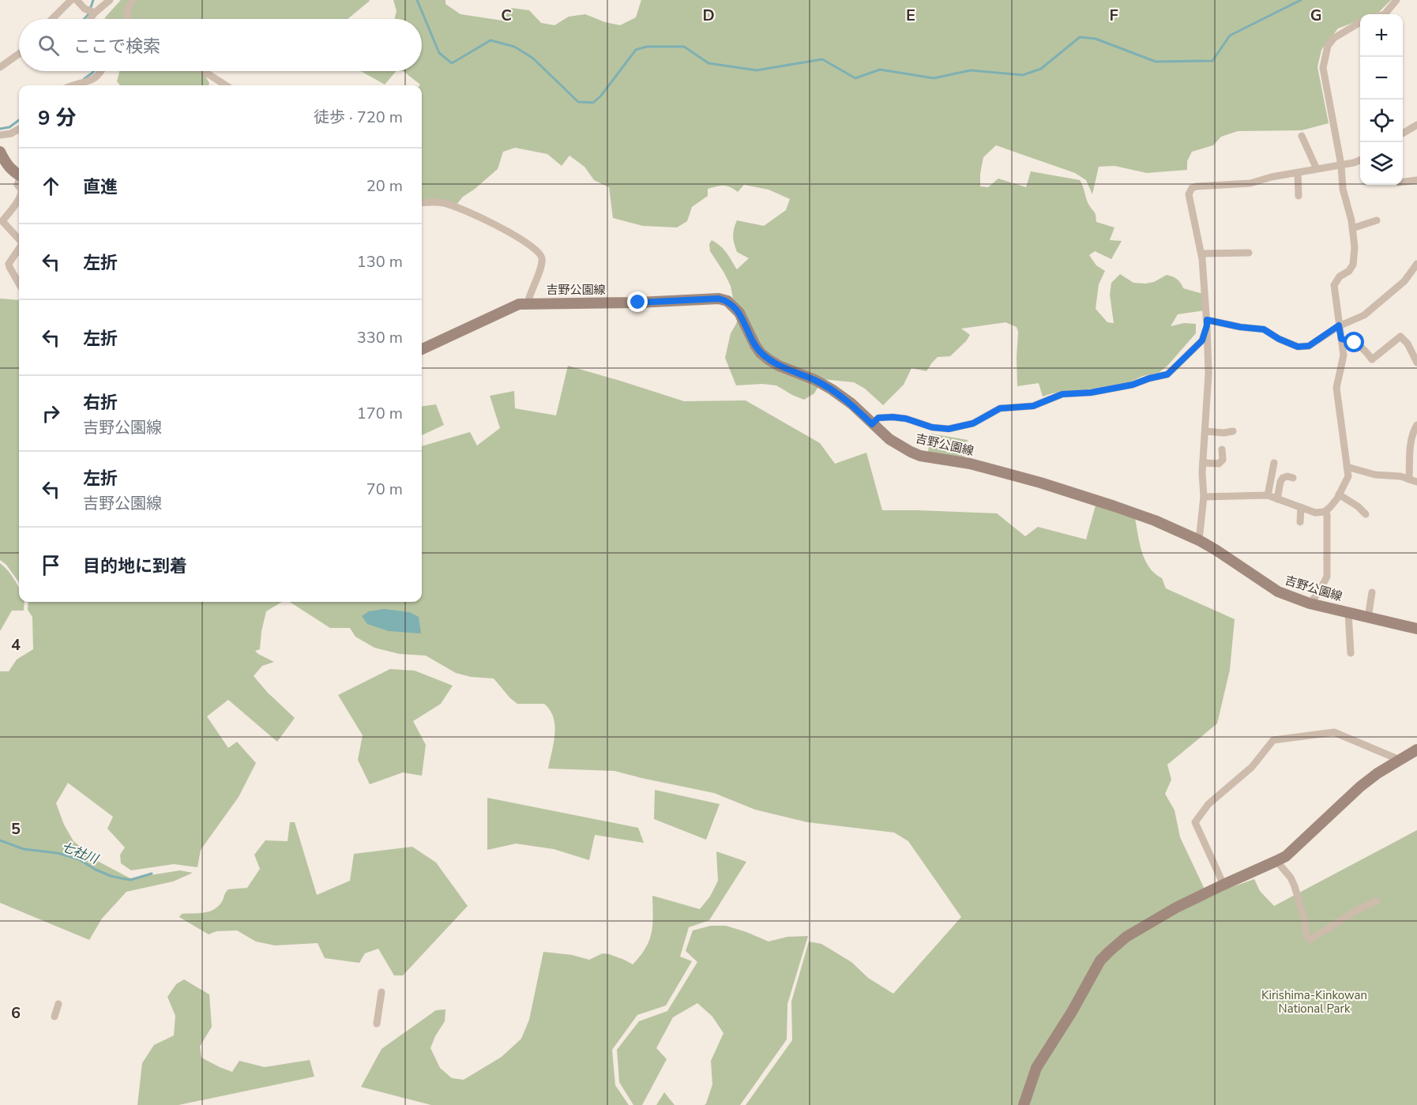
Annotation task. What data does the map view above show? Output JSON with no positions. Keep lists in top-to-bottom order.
{
  "streets": {
    "main road": ["吉野公園線"]
  },
  "water": ["七社川"],
  "parks": ["Kirishima-Kinkowan National Park"],
  "page": {
    "map_buttons": ["+", "−"],
    "search": "ここで検索",
    "heading": ["9 分", "徒歩 · 720 m"],
    "list": [
      ["直進", "20 m"],
      ["左折", "130 m"],
      ["左折", "330 m"],
      ["右折", "吉野公園線", "170 m"],
      ["左折", "吉野公園線", "70 m"],
      "目的地に到着"
    ]
  },
  "grid": {
    "columns": [
      "C",
      "D",
      "E",
      "F",
      "G"
    ],
    "rows": ["4", "5", "6"]
  }
}
